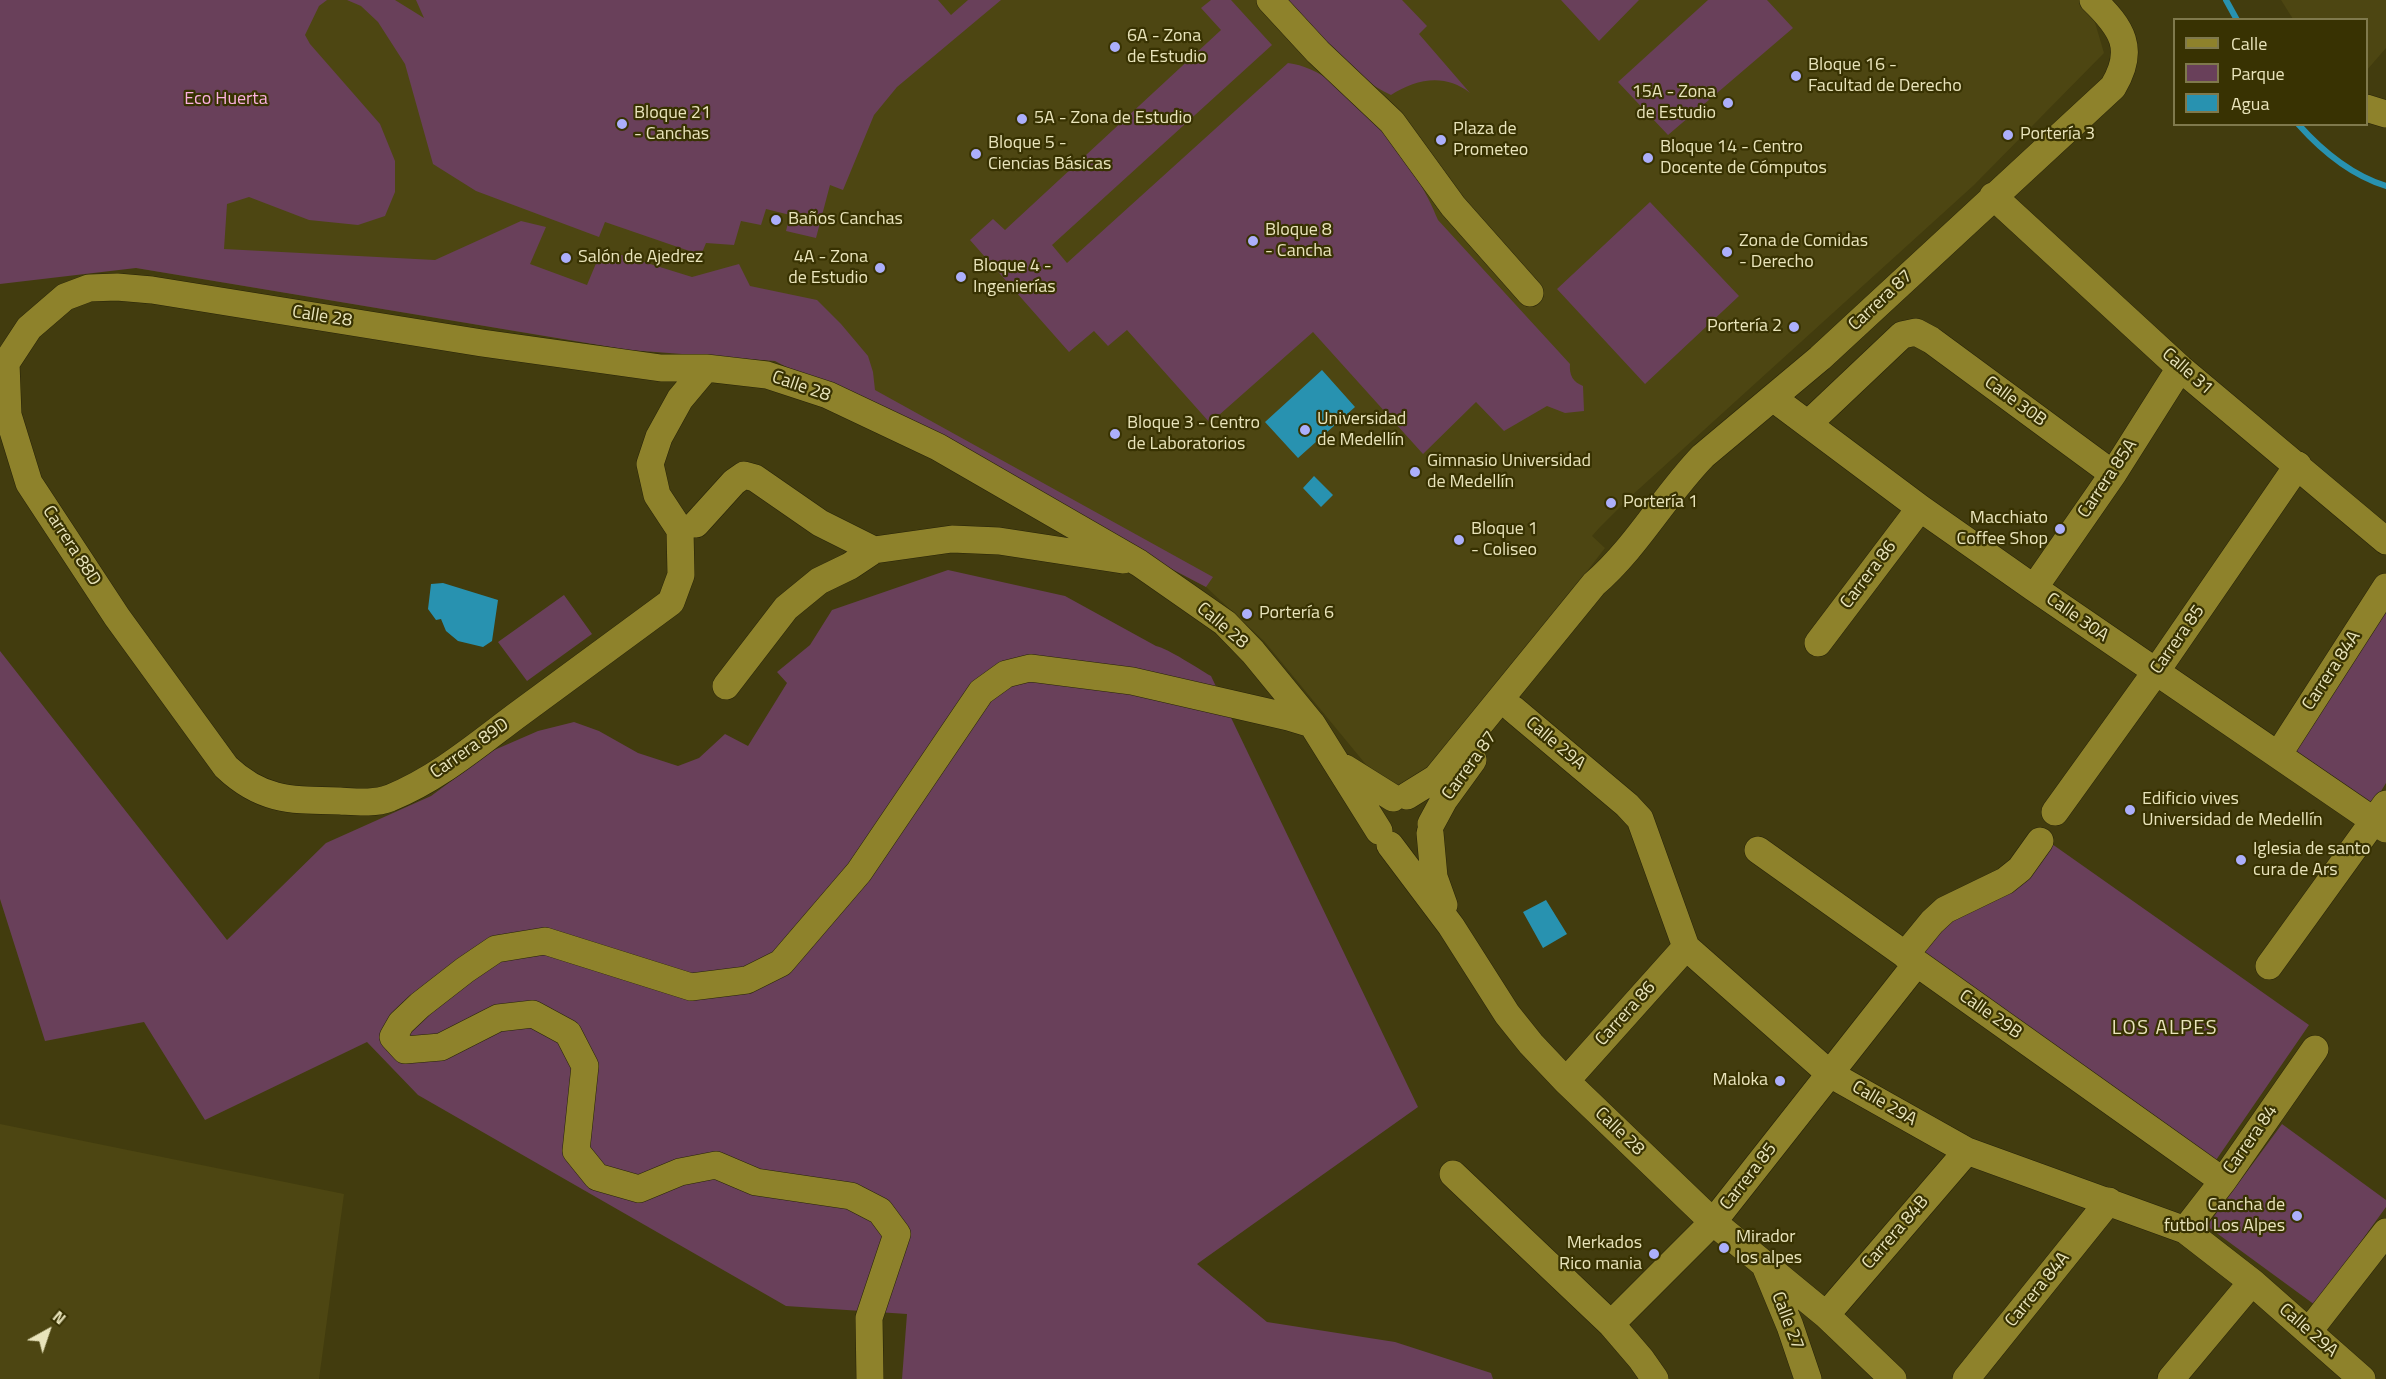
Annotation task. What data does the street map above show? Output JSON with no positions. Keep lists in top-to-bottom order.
{
  "streets": {
    "street": [
      "Carrera 87",
      "Calle 28",
      "Calle 31",
      "Calle 30B",
      "Carrera 85A",
      "Carrera 88D",
      "Carrera 86",
      "Calle 30A",
      "Carrera 85",
      "Carrera 84A",
      "Calle 29A",
      "Carrera 89D",
      "Calle 29B",
      "Carrera 84",
      "Carrera 84B",
      "Calle 27"
    ]
  },
  "crossings": [
    ["Carrera 87", "Calle 28"],
    ["Carrera 87", "Calle 31"],
    ["Carrera 87", "Calle 30A"],
    ["Carrera 87", "Calle 29A"],
    ["Calle 28", "Carrera 88D"],
    ["Calle 28", "Carrera 86"],
    ["Calle 28", "Carrera 85"],
    ["Calle 28", "Carrera 89D"],
    ["Calle 28", "Carrera 84B"],
    ["Calle 28", "Calle 27"],
    ["Calle 31", "Carrera 85A"],
    ["Calle 31", "Carrera 85"],
    ["Calle 30B", "Carrera 85A"],
    ["Calle 30B", "Calle 30A"],
    ["Carrera 85A", "Calle 30A"],
    ["Carrera 88D", "Carrera 89D"],
    ["Carrera 86", "Calle 30A"],
    ["Carrera 86", "Calle 29A"],
    ["Calle 30A", "Carrera 85"],
    ["Calle 30A", "Carrera 84A"],
    ["Carrera 85", "Calle 29A"],
    ["Carrera 85", "Calle 29B"],
    ["Carrera 84A", "Calle 29A"],
    ["Calle 29A", "Carrera 84"],
    ["Calle 29A", "Carrera 84B"],
    ["Calle 29B", "Carrera 84"]
  ],
  "districts": ["LOS ALPES"],
  "parks": ["Eco Huerta"],
  "places": [
    "6A - Zona de Estudio",
    "Bloque 16 - Facultad de Derecho",
    "15A - Zona de Estudio",
    "5A - Zona de Estudio",
    "Bloque 21 - Canchas",
    "Portería 3",
    "Plaza de Prometeo",
    "Bloque 5 - Ciencias Básicas",
    "Bloque 14 - Centro Docente de Cómputos",
    "Baños Canchas",
    "Bloque 8 - Cancha",
    "Zona de Comidas - Derecho",
    "Salón de Ajedrez",
    "4A - Zona de Estudio",
    "Bloque 4 - Ingenierías",
    "Portería 2",
    "Universidad de Medellín",
    "Bloque 3 - Centro de Laboratorios",
    "Gimnasio Universidad de Medellín",
    "Portería 1",
    "Macchiato Coffee Shop",
    "Bloque 1 - Coliseo",
    "Portería 6",
    "Edificio vives Universidad de Medellín",
    "Iglesia de santo cura de Ars",
    "Maloka",
    "Cancha de futbol Los Alpes",
    "Mirador los alpes",
    "Merkados Rico mania"
  ],
  "legend": ["Calle", "Parque", "Agua"],
  "north": "top right"
}
